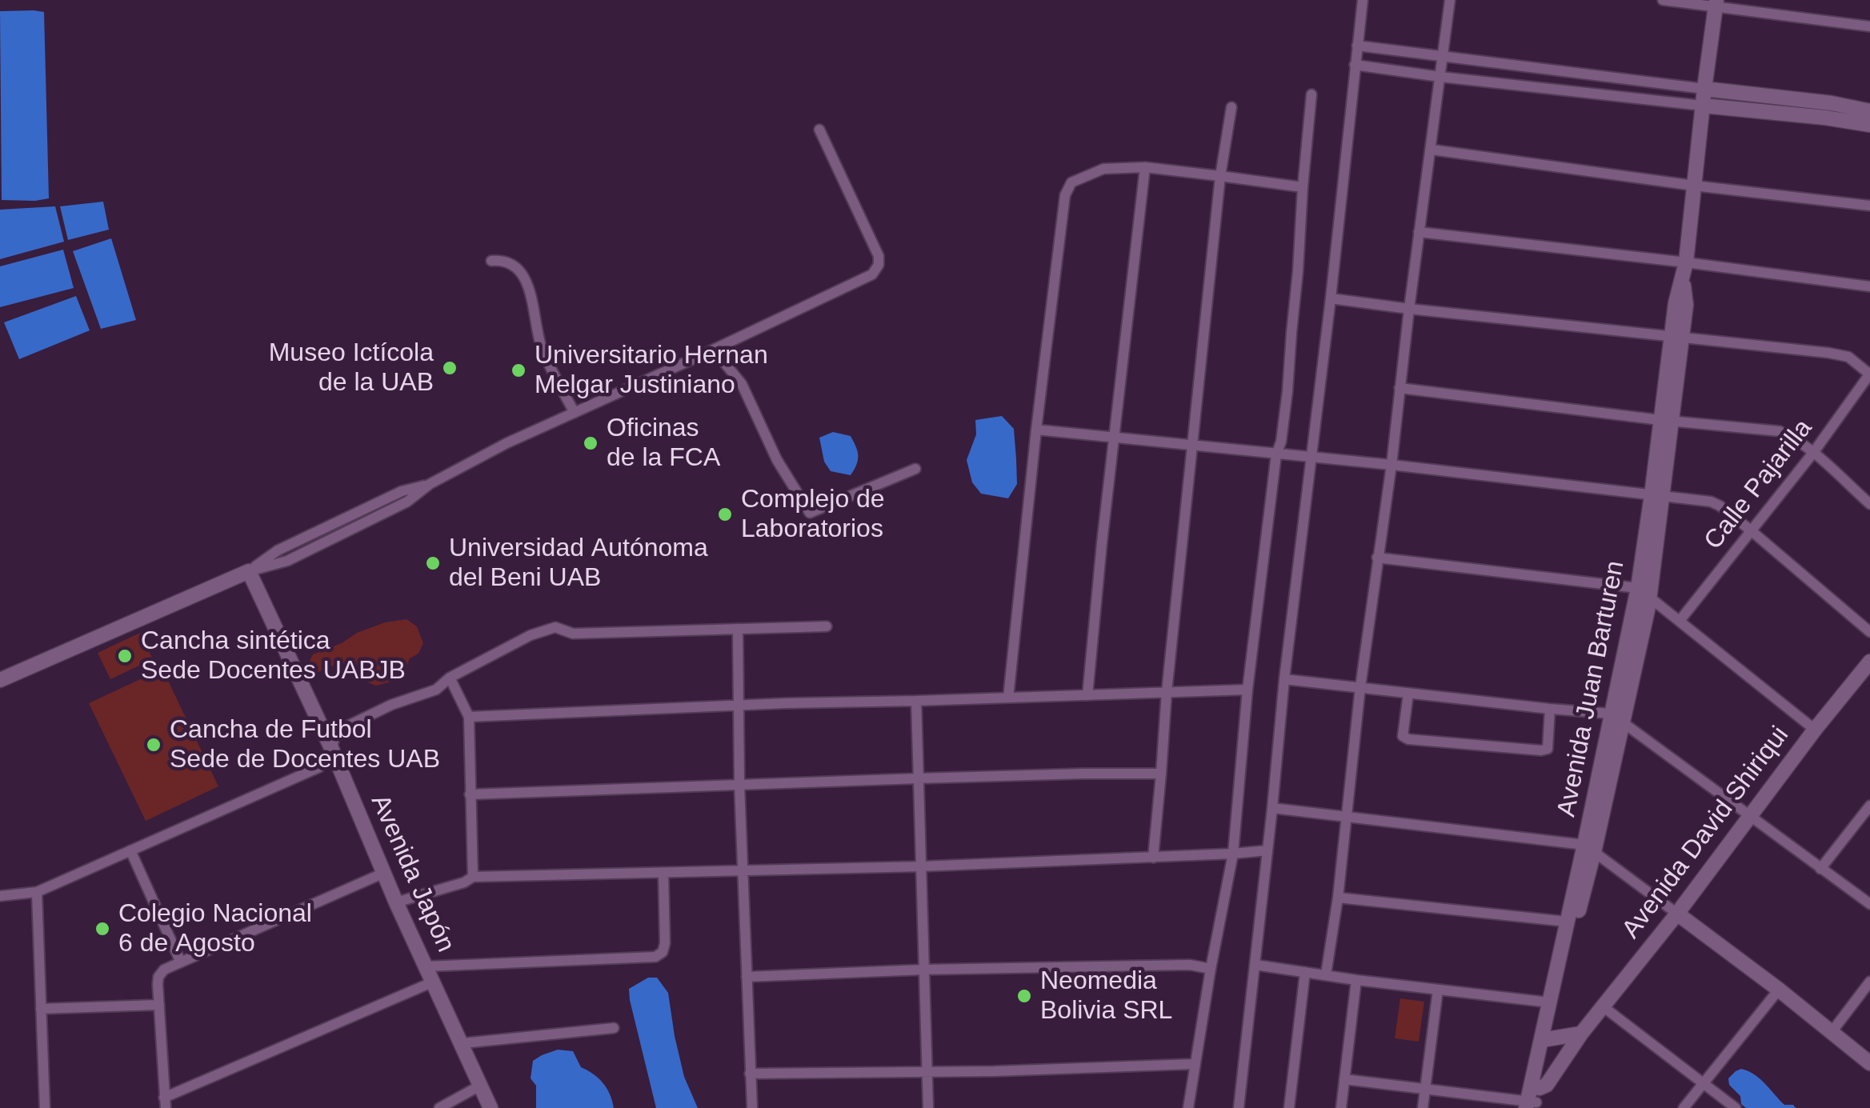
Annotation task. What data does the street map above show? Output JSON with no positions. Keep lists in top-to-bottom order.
{
  "streets": {
    "street": [
      "Calle Pajarilla",
      "Avenida Juan Barturen",
      "Avenida David Shiriqui",
      "Avenida Japón"
    ]
  },
  "crossings": [
    ["Avenida Juan Barturen", "Avenida David Shiriqui"]
  ],
  "places": [
    "Museo Ictícola de la UAB",
    "Universitario Hernan Melgar Justiniano",
    "Oficinas de la FCA",
    "Complejo de Laboratorios",
    "Universidad Autónoma del Beni UAB",
    "Cancha sintética Sede Docentes UABJB",
    "Cancha de Futbol Sede de Docentes UAB",
    "Colegio Nacional 6 de Agosto",
    "Neomedia Bolivia SRL"
  ]
}
